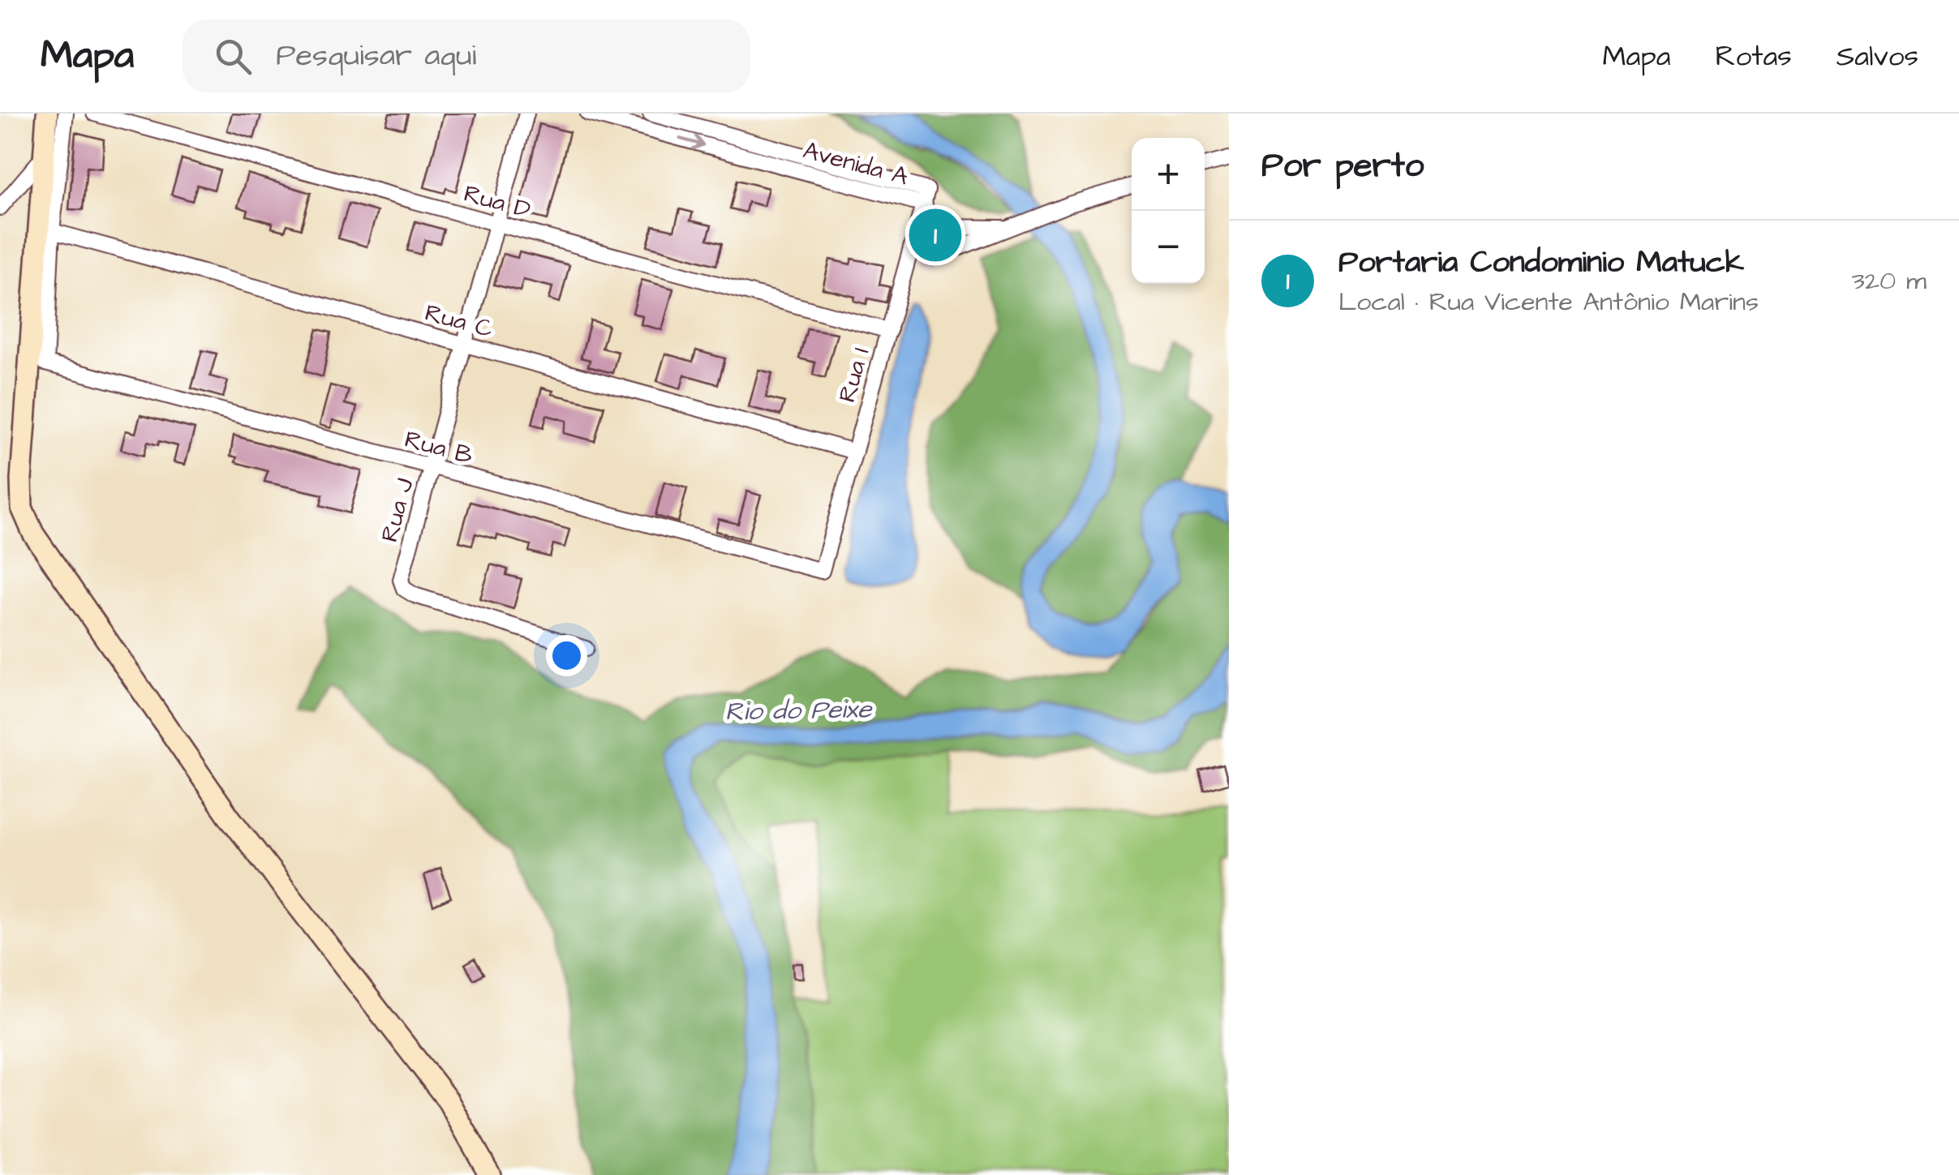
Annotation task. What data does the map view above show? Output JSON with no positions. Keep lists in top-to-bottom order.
{
  "streets": {
    "street": [
      "Avenida A",
      "Rua D",
      "Rua C",
      "Rua I",
      "Rua B",
      "Rua J"
    ]
  },
  "crossings": [
    ["Avenida A", "Rua I"],
    ["Rua D", "Rua I"],
    ["Rua D", "Rua J"],
    ["Rua C", "Rua I"],
    ["Rua C", "Rua B"],
    ["Rua C", "Rua J"],
    ["Rua I", "Rua B"],
    ["Rua B", "Rua J"]
  ],
  "water": ["Rio do Peixe"],
  "page": {
    "header": "Mapa",
    "search": "Pesquisar aqui",
    "nav": ["Mapa", "Rotas", "Salvos"],
    "heading": "Por perto",
    "map_buttons": ["+", "−"],
    "pins": "1",
    "list": [
      {
        "mark": "1",
        "name": "Portaria Condominio Matuck",
        "note": "Local · Rua Vicente Antônio Marins",
        "value": "320 m"
      }
    ]
  }
}
